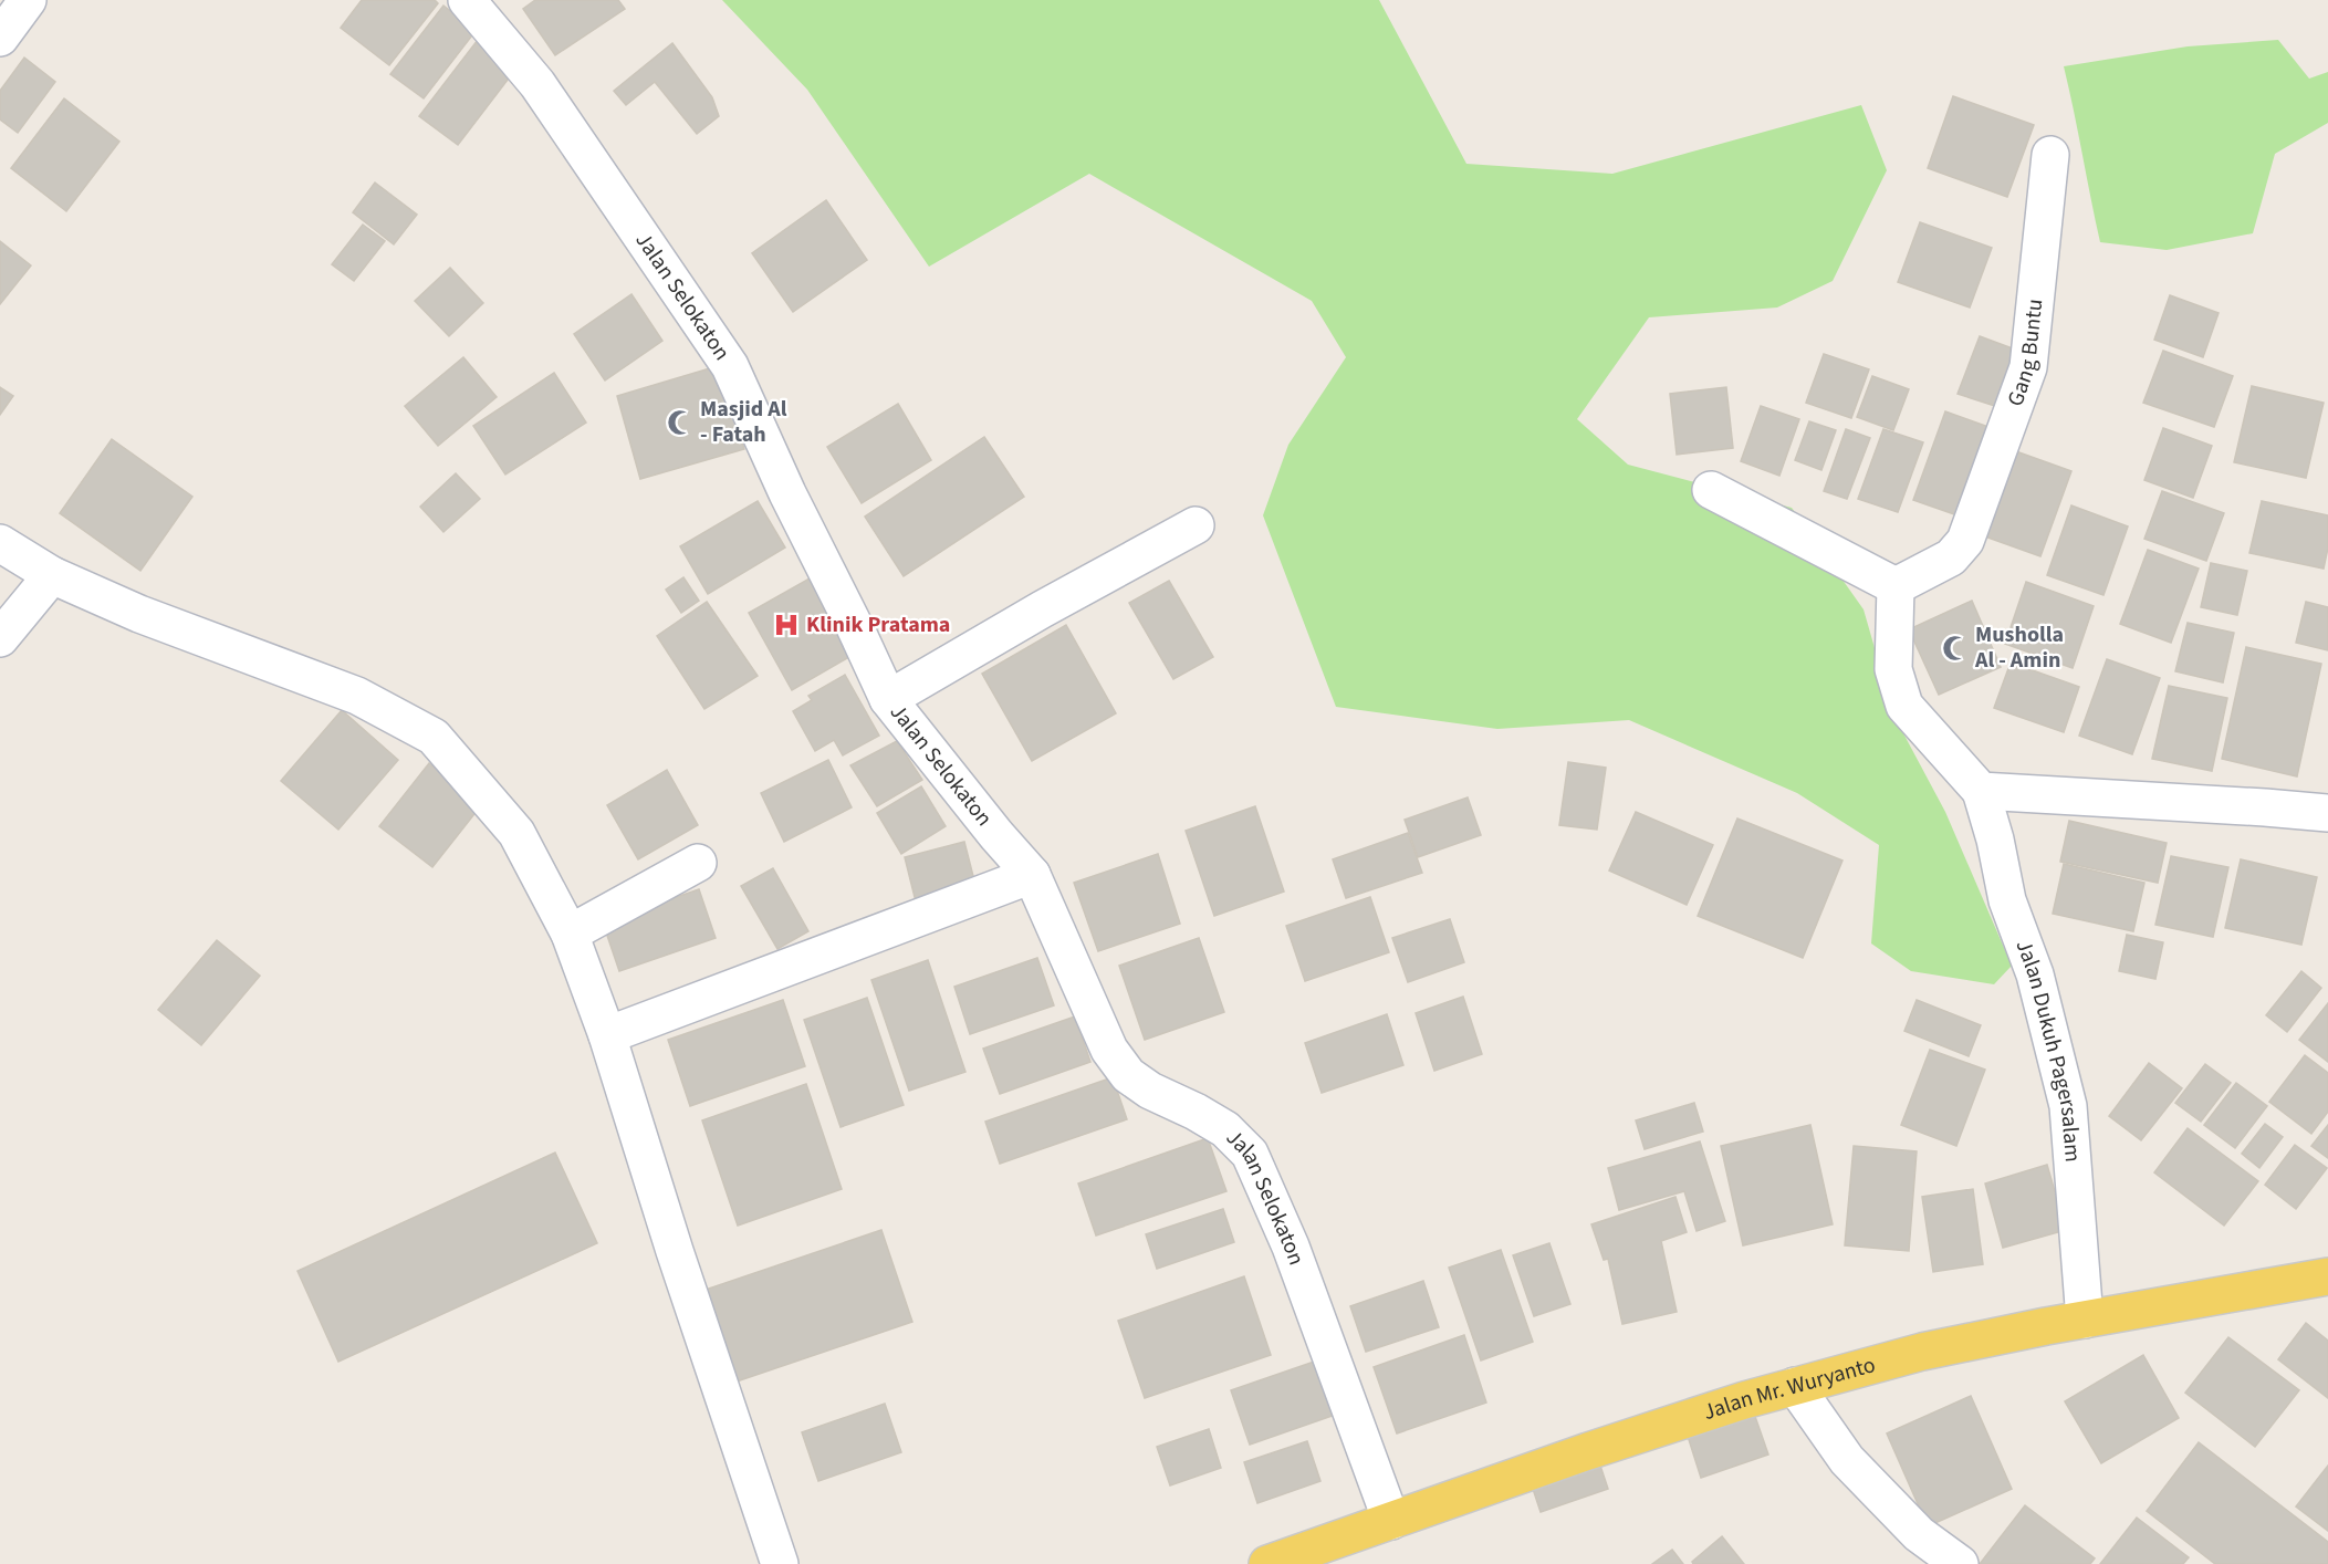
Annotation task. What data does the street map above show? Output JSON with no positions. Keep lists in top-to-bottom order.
{
  "streets": {
    "main road": ["Jalan Mr. Wuryanto"],
    "street": ["Jalan Selokaton", "Gang Buntu", "Jalan Dukuh Pagersalam"]
  },
  "crossings": [
    ["Jalan Selokaton", "Jalan Mr. Wuryanto"],
    ["Gang Buntu", "Jalan Dukuh Pagersalam"],
    ["Jalan Dukuh Pagersalam", "Jalan Mr. Wuryanto"]
  ],
  "places": {
    "mosque": ["Masjid Al - Fatah", "Musholla Al - Amin"],
    "hospital": ["Klinik Pratama"]
  }
}
